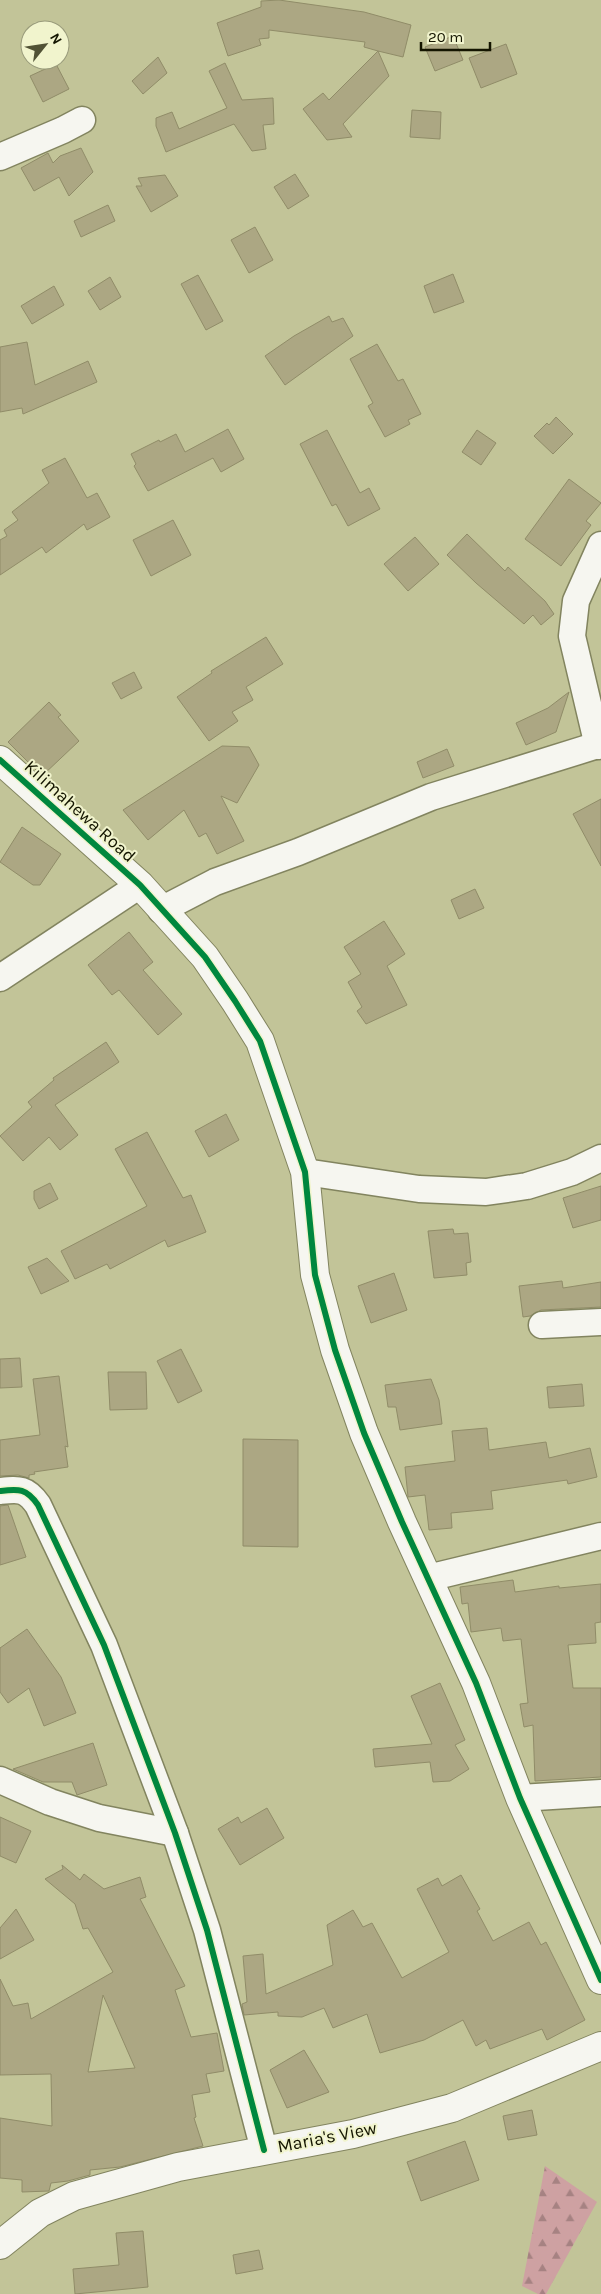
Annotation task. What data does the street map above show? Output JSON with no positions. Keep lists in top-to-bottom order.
{
  "streets": {
    "street": ["Kilimahewa Road", "Maria's View"]
  },
  "scale_bar": "20 m",
  "north": "top right"
}
